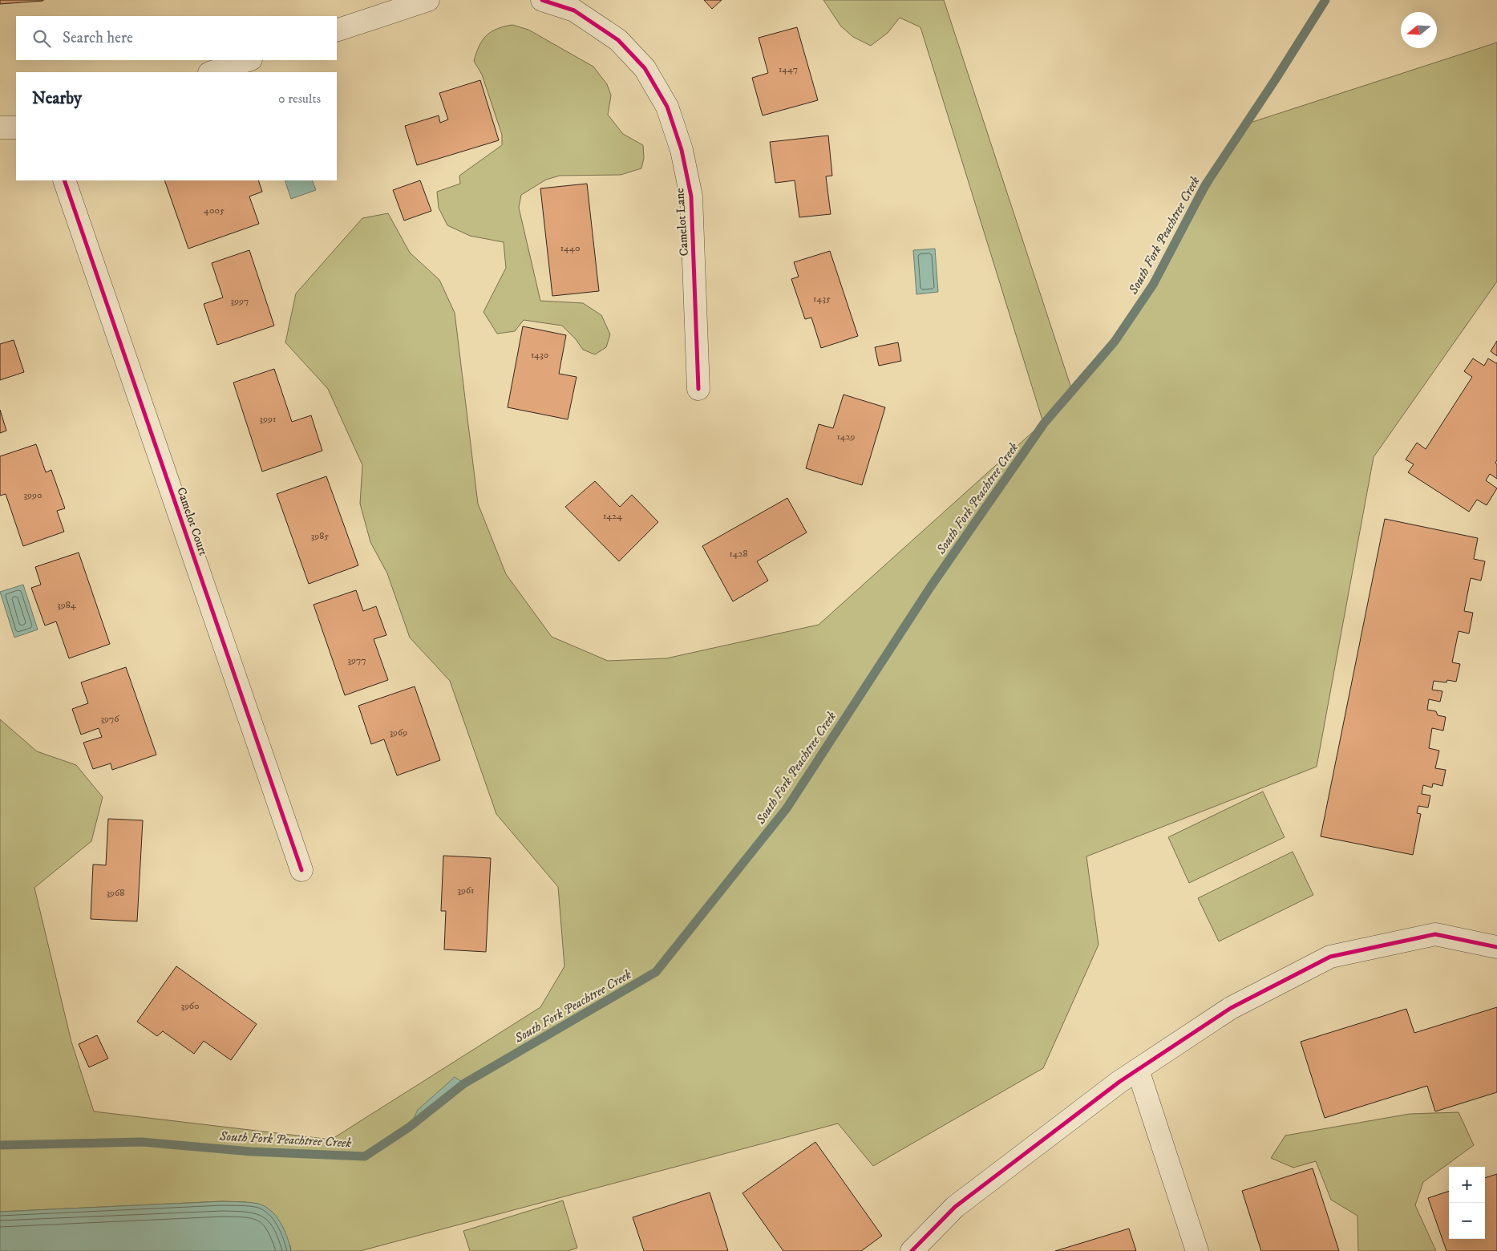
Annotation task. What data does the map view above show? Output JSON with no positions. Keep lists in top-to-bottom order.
{
  "streets": {
    "street": ["Camelot Lane", "Camelot Court"]
  },
  "water": ["South Fork Peachtree Creek"],
  "house_numbers": [
    "1447",
    "4005",
    "1440",
    "1435",
    "3997",
    "1430",
    "3991",
    "1429",
    "3990",
    "1424",
    "3985",
    "1428",
    "3984",
    "3977",
    "3976",
    "3969",
    "3961",
    "3968",
    "3960"
  ],
  "north": "left",
  "page": {
    "search": "Search here",
    "heading": ["Nearby", "0 results"],
    "map_buttons": ["+", "−"]
  }
}
